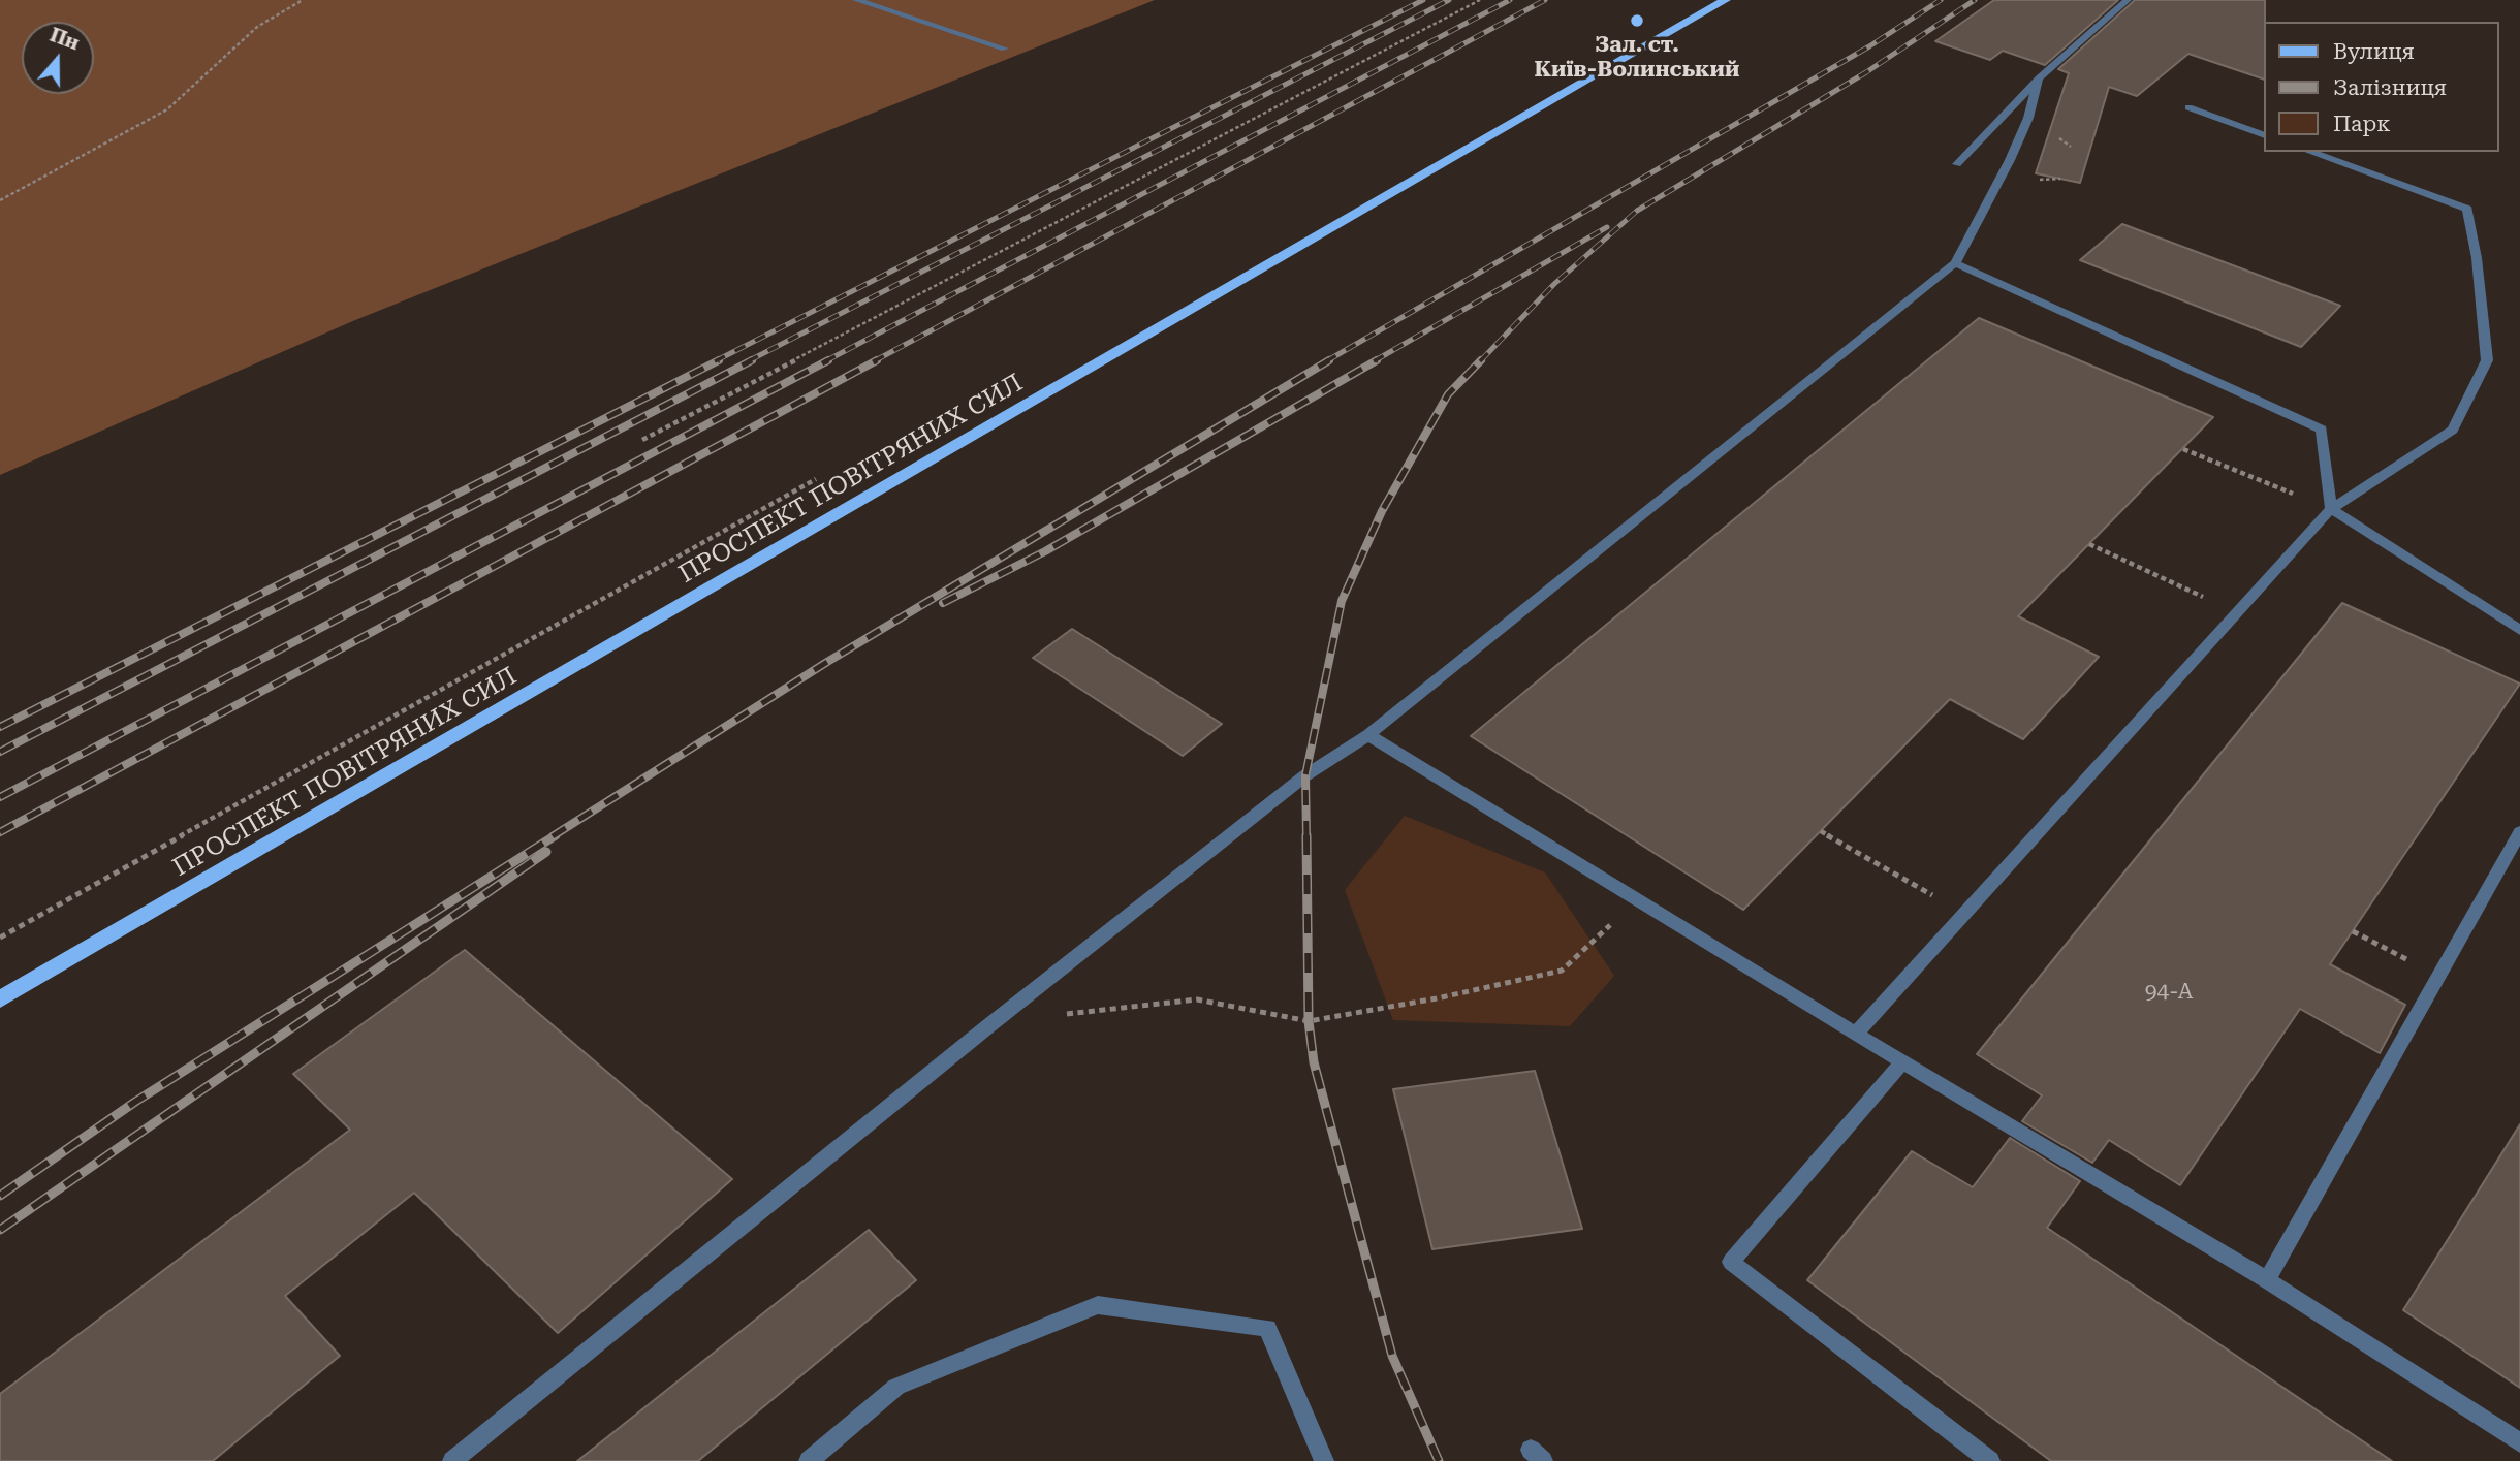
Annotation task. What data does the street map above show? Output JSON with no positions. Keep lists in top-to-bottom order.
{
  "streets": {
    "main road": ["ПРОСПЕКТ ПОВІТРЯНИХ СИЛ"]
  },
  "places": ["Зал. ст. Київ-Волинський"],
  "house_numbers": ["94-А"],
  "legend": ["Вулиця", "Залізниця", "Парк"],
  "north": "top"
}
